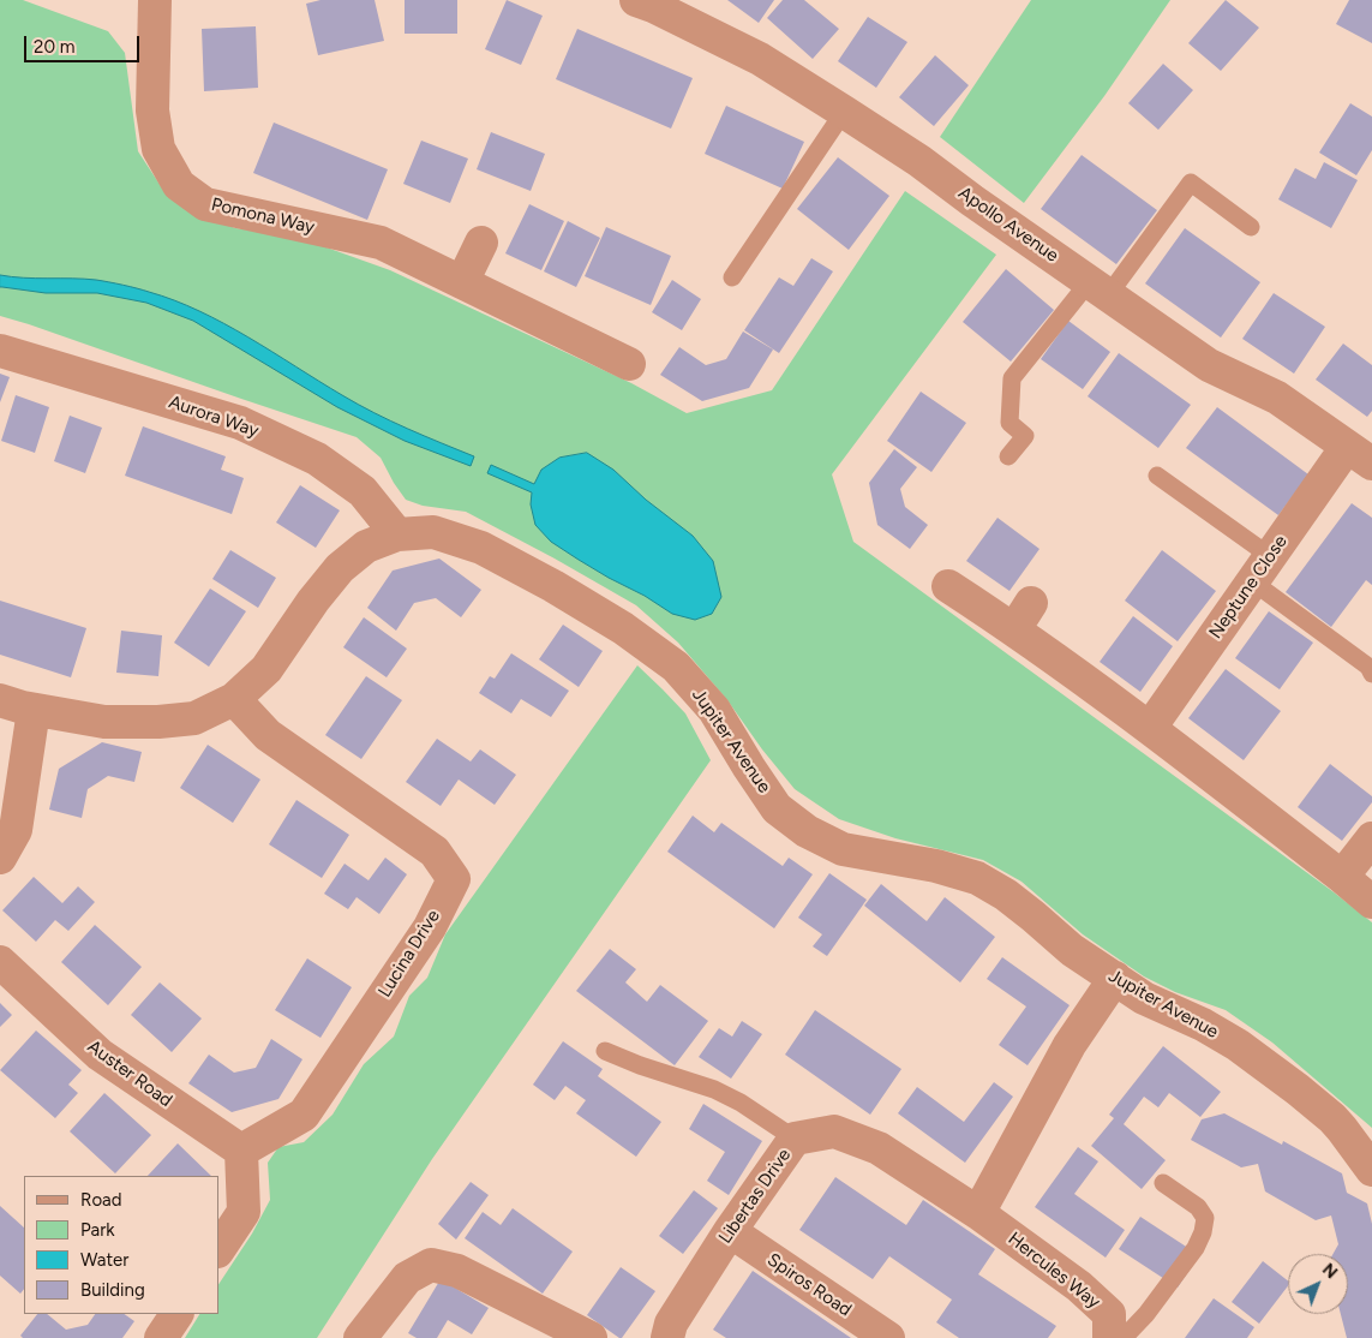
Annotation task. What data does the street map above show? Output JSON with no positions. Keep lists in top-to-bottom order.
{
  "streets": {
    "street": [
      "Pomona Way",
      "Apollo Avenue",
      "Aurora Way",
      "Neptune Close",
      "Jupiter Avenue",
      "Lucina Drive",
      "Auster Road",
      "Libertas Drive",
      "Hercules Way",
      "Spiros Road"
    ]
  },
  "crossings": [
    ["Apollo Avenue", "Neptune Close"],
    ["Aurora Way", "Jupiter Avenue"],
    ["Jupiter Avenue", "Lucina Drive"],
    ["Lucina Drive", "Auster Road"],
    ["Libertas Drive", "Hercules Way"],
    ["Libertas Drive", "Spiros Road"]
  ],
  "legend": [
    "Road",
    "Park",
    "Water",
    "Building"
  ],
  "scale_bar": "20 m",
  "north": "top right"
}
